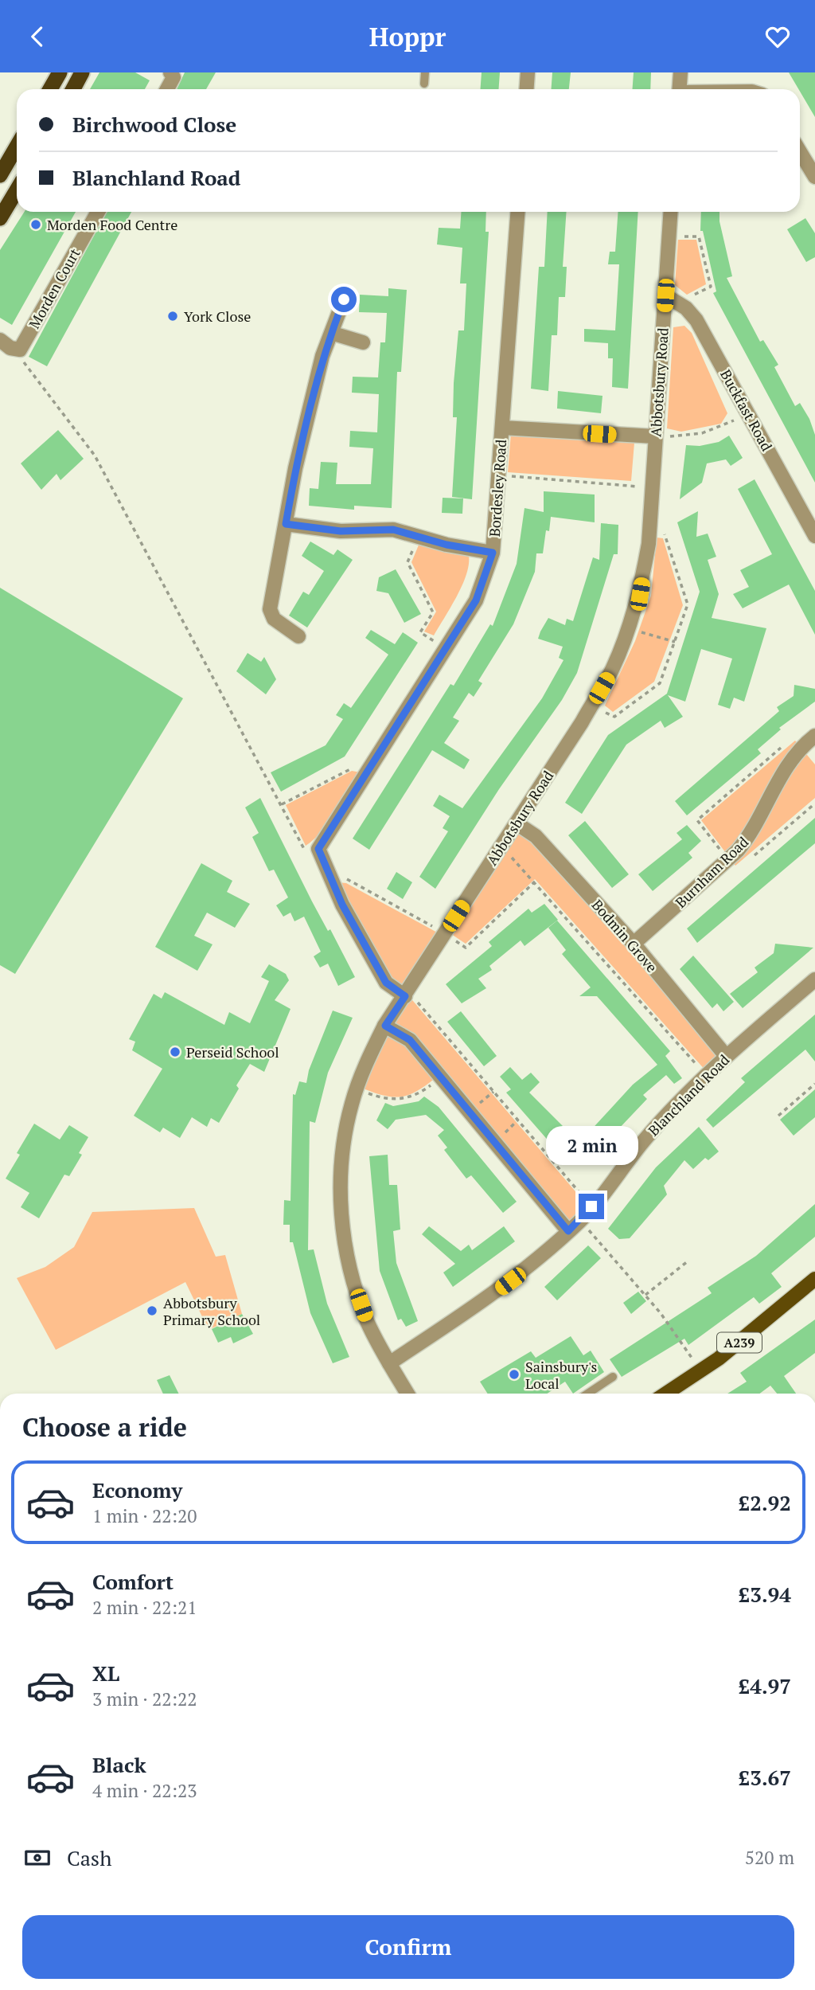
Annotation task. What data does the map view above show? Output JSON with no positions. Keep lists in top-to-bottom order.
{
  "streets": {
    "main road": ["A239"],
    "street": [
      "Morden Court",
      "Abbotsbury Road",
      "Buckfast Road",
      "Bordesley Road",
      "Burnham Road",
      "Bodmin Grove",
      "Blanchland Road"
    ]
  },
  "crossings": [
    ["Abbotsbury Road", "Buckfast Road"],
    ["Abbotsbury Road", "Bodmin Grove"],
    ["Abbotsbury Road", "Blanchland Road"],
    ["Burnham Road", "Bodmin Grove"],
    ["Bodmin Grove", "Blanchland Road"]
  ],
  "places": [
    "Morden Food Centre",
    "York Close",
    "Perseid School",
    "Abbotsbury Primary School",
    "Sainsbury's Local"
  ],
  "page": {
    "header": "Hoppr",
    "banner": ["Birchwood Close", "Blanchland Road"],
    "bubble": "2 min",
    "heading": "Choose a ride",
    "list": [
      {
        "name": "Economy",
        "note": "1 min · 22:20",
        "value": "£2.92"
      },
      {
        "name": "Comfort",
        "note": "2 min · 22:21",
        "value": "£3.94"
      },
      {
        "name": "XL",
        "note": "3 min · 22:22",
        "value": "£4.97"
      },
      {
        "name": "Black",
        "note": "4 min · 22:23",
        "value": "£3.67"
      }
    ],
    "pay": ["Cash", "520 m"],
    "buttons": "Confirm"
  }
}
